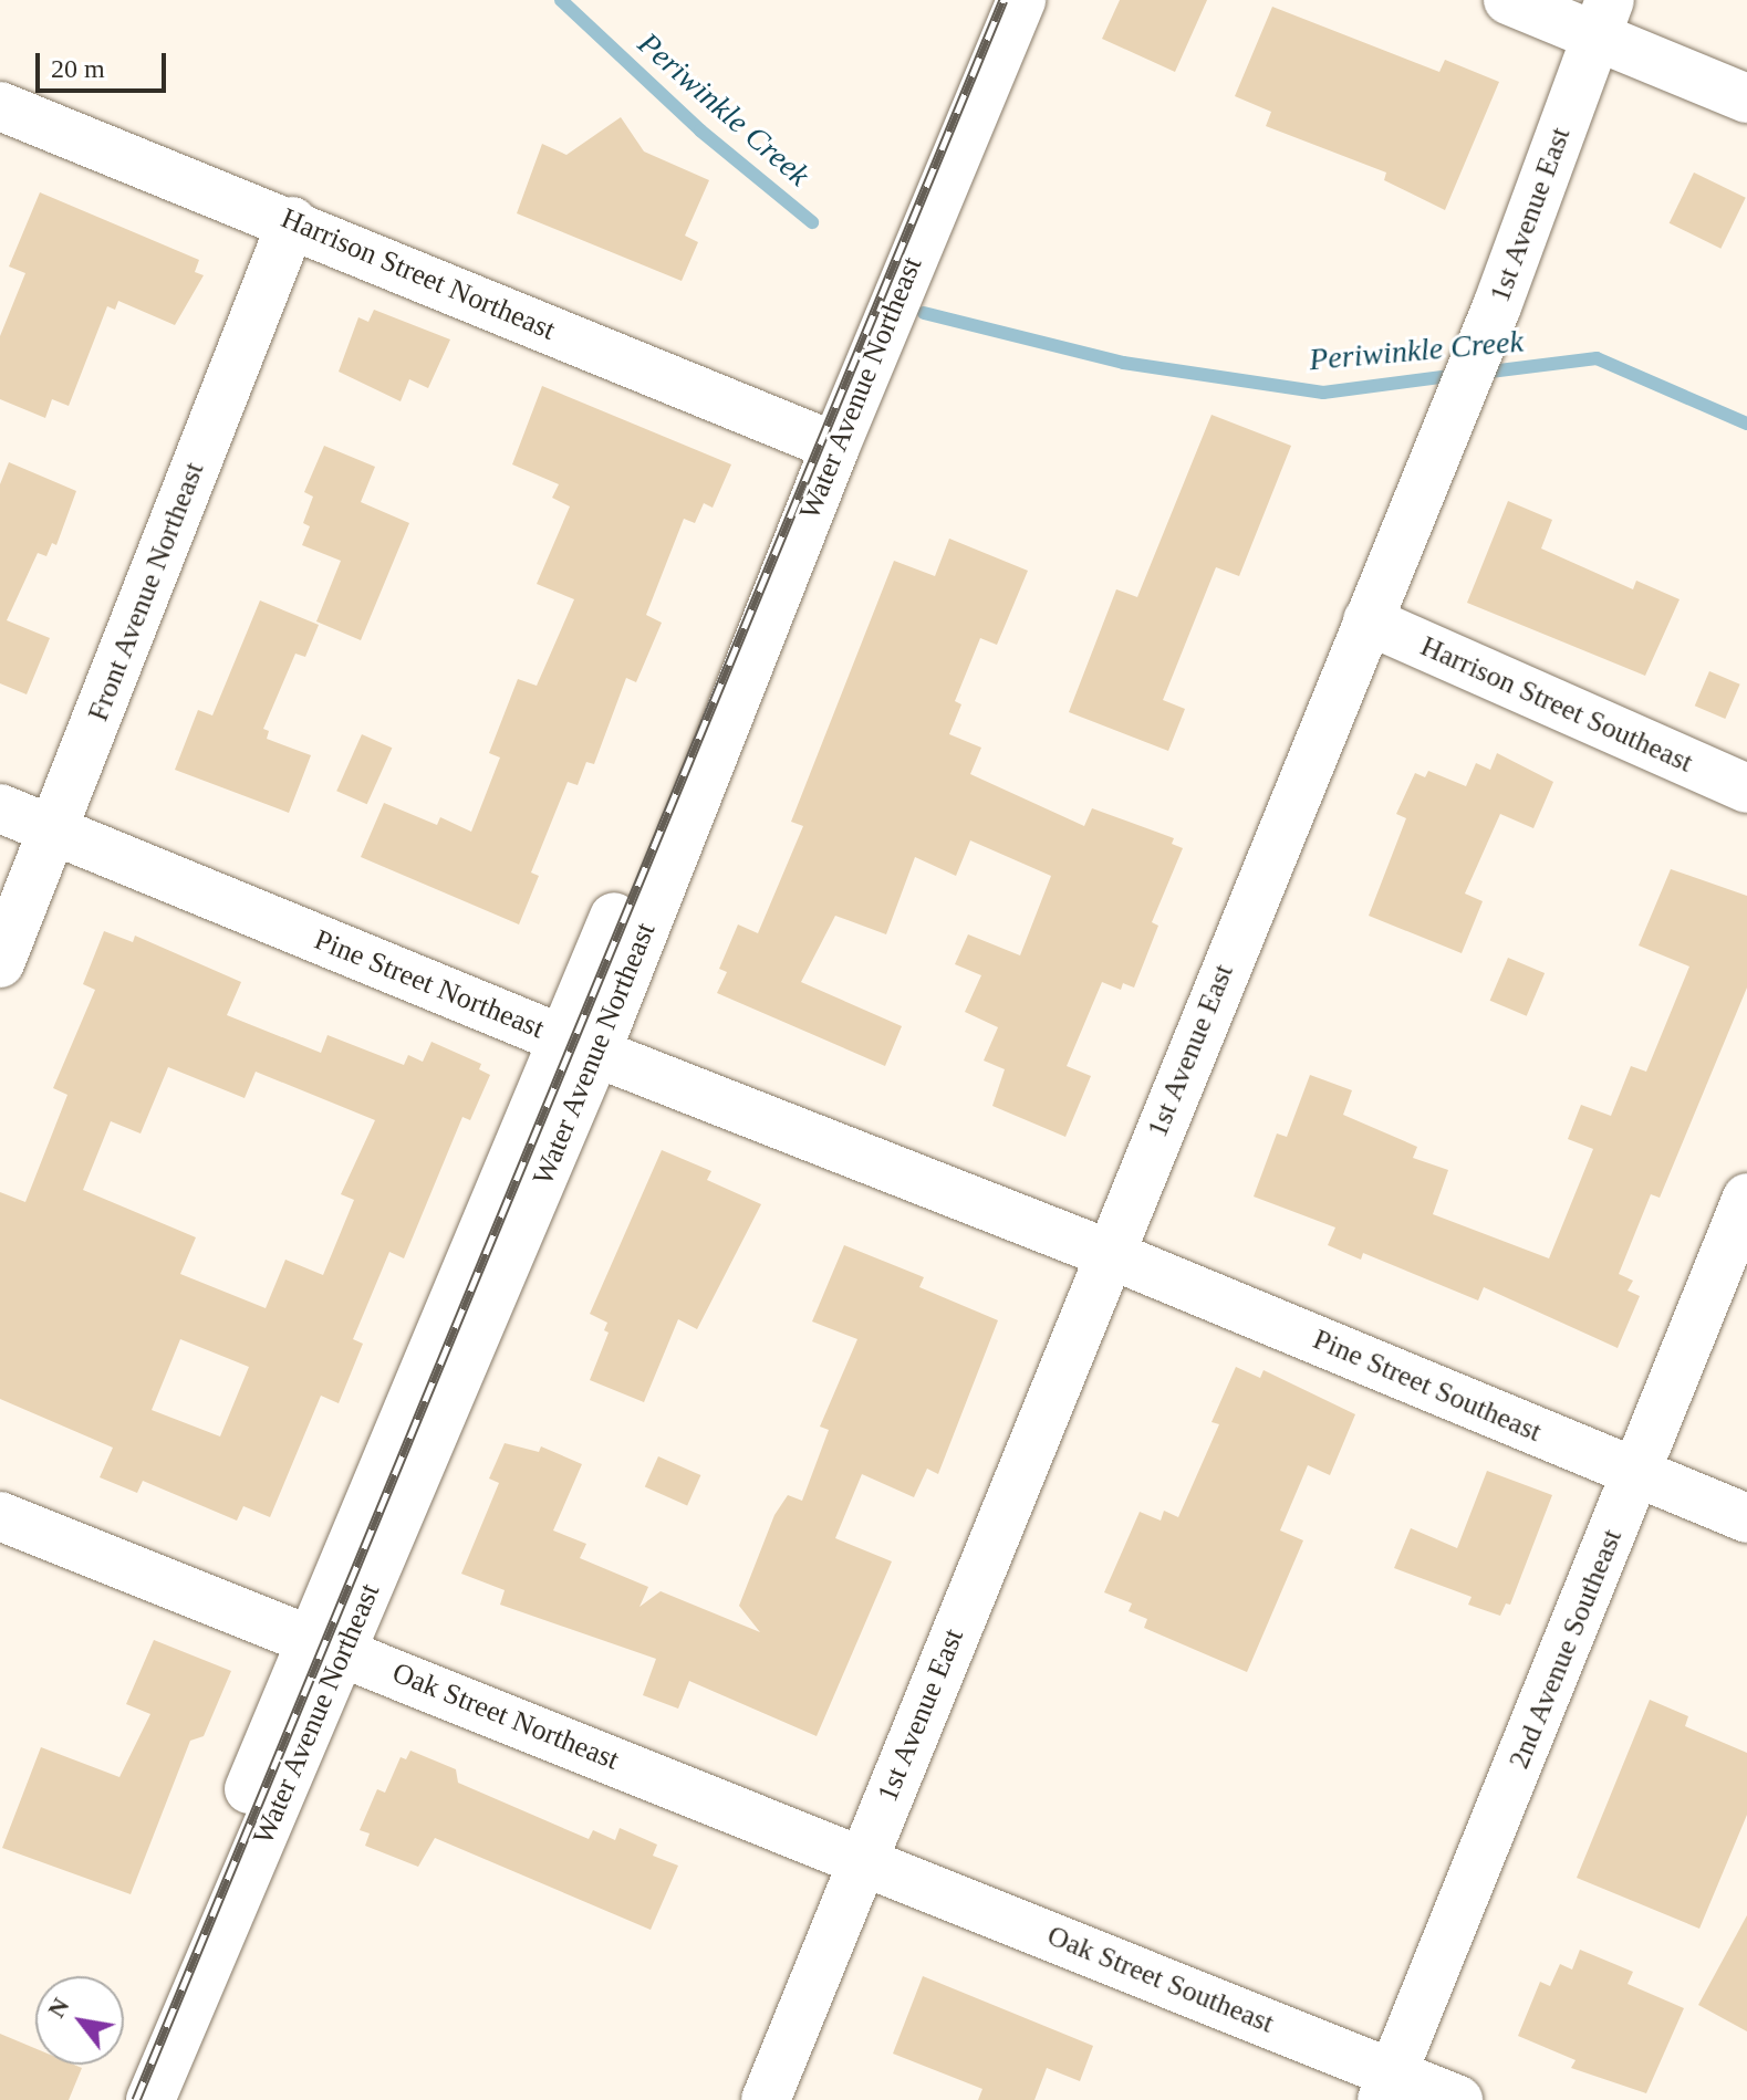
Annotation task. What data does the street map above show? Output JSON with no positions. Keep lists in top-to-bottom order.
{
  "streets": {
    "street": [
      "1st Avenue East",
      "Harrison Street Northeast",
      "Water Avenue Northeast",
      "Front Avenue Northeast",
      "Harrison Street Southeast",
      "Pine Street Northeast",
      "Pine Street Southeast",
      "2nd Avenue Southeast",
      "Oak Street Northeast",
      "Oak Street Southeast"
    ]
  },
  "crossings": [
    ["1st Avenue East", "Harrison Street Southeast"],
    ["1st Avenue East", "Pine Street Northeast"],
    ["1st Avenue East", "Pine Street Southeast"],
    ["1st Avenue East", "Oak Street Northeast"],
    ["1st Avenue East", "Oak Street Southeast"],
    ["Harrison Street Northeast", "Water Avenue Northeast"],
    ["Harrison Street Northeast", "Front Avenue Northeast"],
    ["Water Avenue Northeast", "Pine Street Northeast"],
    ["Water Avenue Northeast", "Oak Street Northeast"],
    ["Front Avenue Northeast", "Pine Street Northeast"],
    ["Pine Street Northeast", "Pine Street Southeast"],
    ["Pine Street Southeast", "2nd Avenue Southeast"],
    ["2nd Avenue Southeast", "Oak Street Southeast"],
    ["Oak Street Northeast", "Oak Street Southeast"]
  ],
  "water": ["Periwinkle Creek"],
  "scale_bar": "20 m",
  "north": "top left"
}
